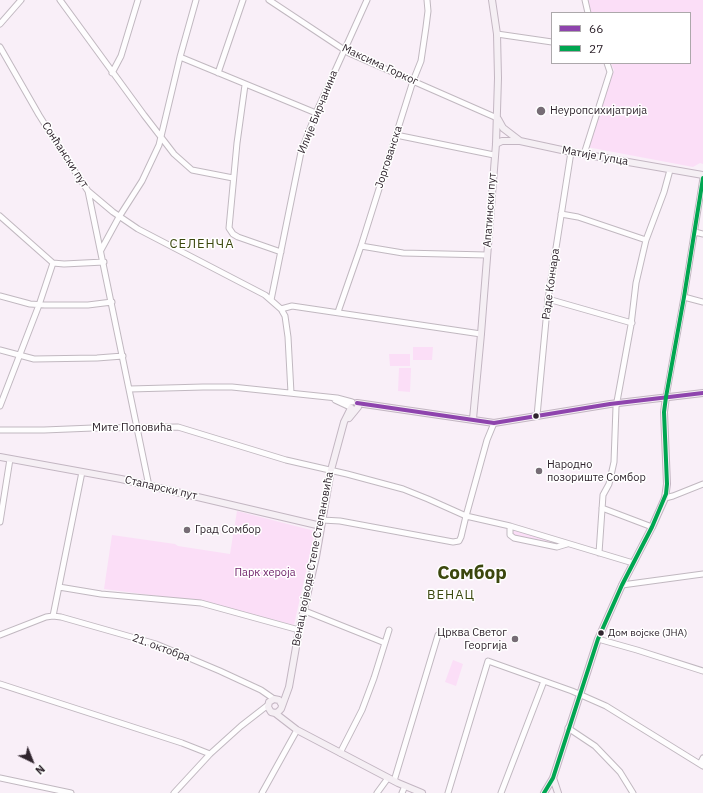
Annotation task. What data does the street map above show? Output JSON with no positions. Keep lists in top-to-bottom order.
{
  "streets": {
    "main road": [
      "Матије Гупца",
      "Апатински пут",
      "Стапарски пут",
      "Венац војводе Степе Степановића"
    ],
    "street": [
      "Максима Горког",
      "Илије Бирчанина",
      "Сонћански пут",
      "Јоргованска",
      "Раде Кончара",
      "Мите Поповића",
      "21. октобра"
    ]
  },
  "crossings": [
    ["Максима Горког", "Илије Бирчанина"],
    ["Максима Горког", "Матије Гупца"],
    ["Максима Горког", "Јоргованска"],
    ["Максима Горког", "Апатински пут"],
    ["Илије Бирчанина", "Сонћански пут"],
    ["Матије Гупца", "Апатински пут"],
    ["Матије Гупца", "Раде Кончара"],
    ["Мите Поповића", "Венац војводе Степе Степановића"],
    ["Стапарски пут", "Венац војводе Степе Степановића"],
    ["Венац војводе Степе Степановића", "21. октобра"]
  ],
  "districts": ["СЕЛЕНЧА", "Сомбор", "ВЕНАЦ"],
  "parks": ["Парк хероја"],
  "places": [
    "Неуропсихијатрија",
    "Народно позориште Сомбор",
    "Град Сомбор",
    "Дом војске (ЈНА)",
    "Црква Светог Георгија"
  ],
  "lines": ["transit line 27", "transit line 66"],
  "legend": ["66", "27"],
  "north": "bottom right"
}
